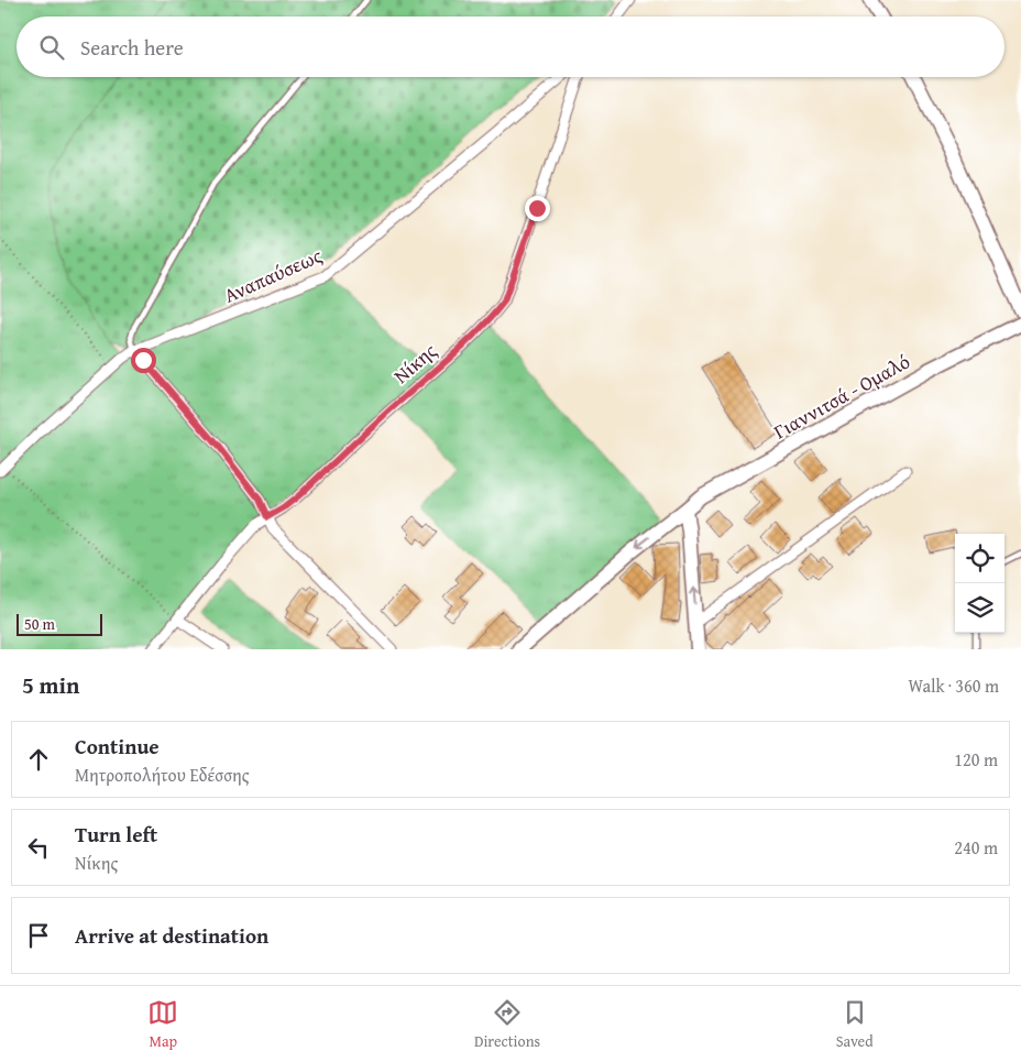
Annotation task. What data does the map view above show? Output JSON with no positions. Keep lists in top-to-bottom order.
{
  "streets": {
    "street": ["Αναπαύσεως", "Νίκης", "Γιαννιτσά - Ομαλό"]
  },
  "one_way": ["Γιαννιτσά - Ομαλό"],
  "scale_bar": "50 m",
  "page": {
    "search": "Search here",
    "scale": "50 m",
    "heading": ["5 min", "Walk · 360 m"],
    "list": [
      ["Continue", "Μητροπολήτου Εδέσσης", "120 m"],
      ["Turn left", "Νίκης", "240 m"],
      "Arrive at destination"
    ],
    "nav": ["Map", "Directions", "Saved"]
  }
}
